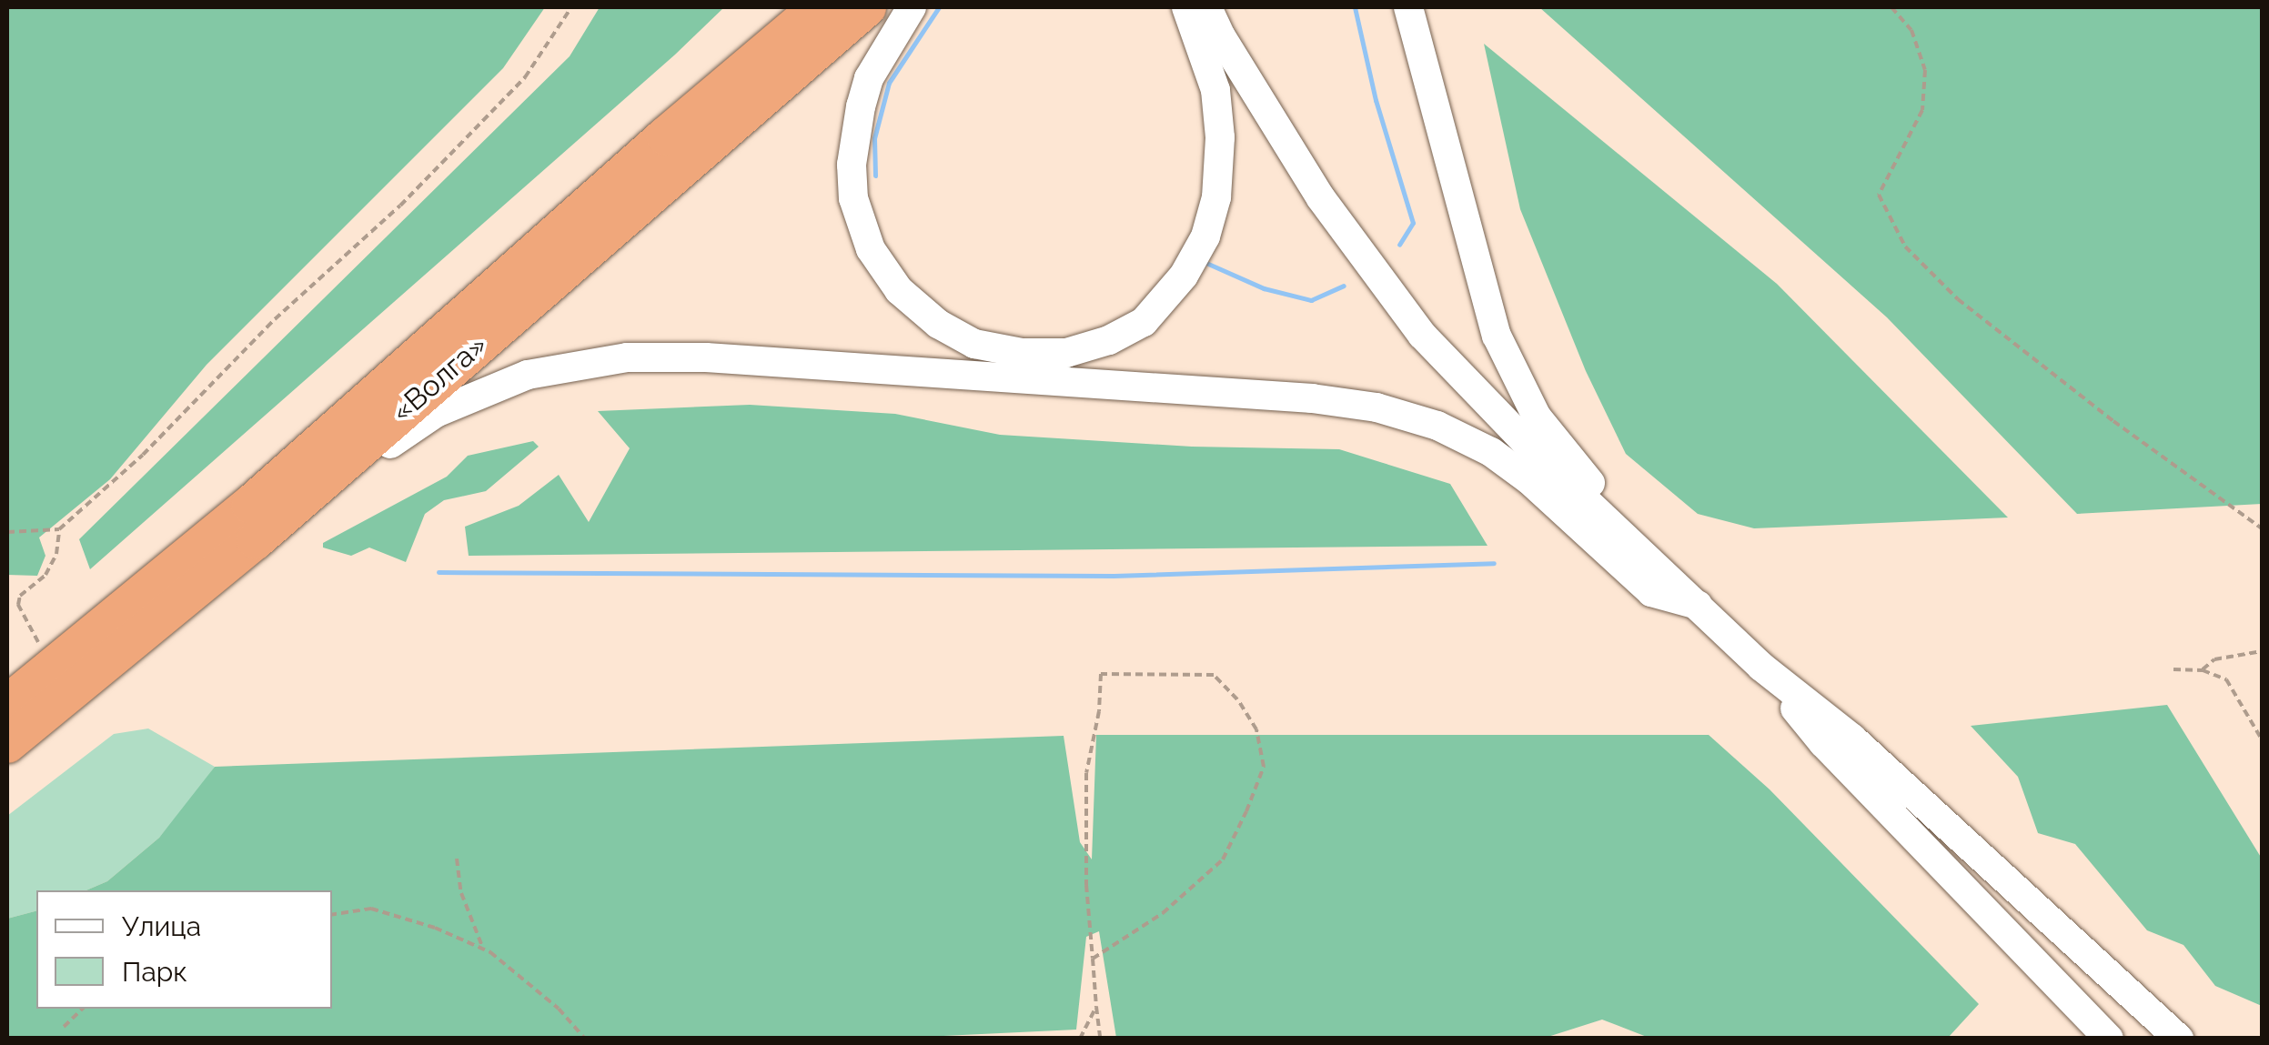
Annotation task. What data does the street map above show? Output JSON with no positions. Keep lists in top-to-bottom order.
{
  "streets": {
    "highway": ["«Волга»"]
  },
  "legend": ["Улица", "Парк"]
}
